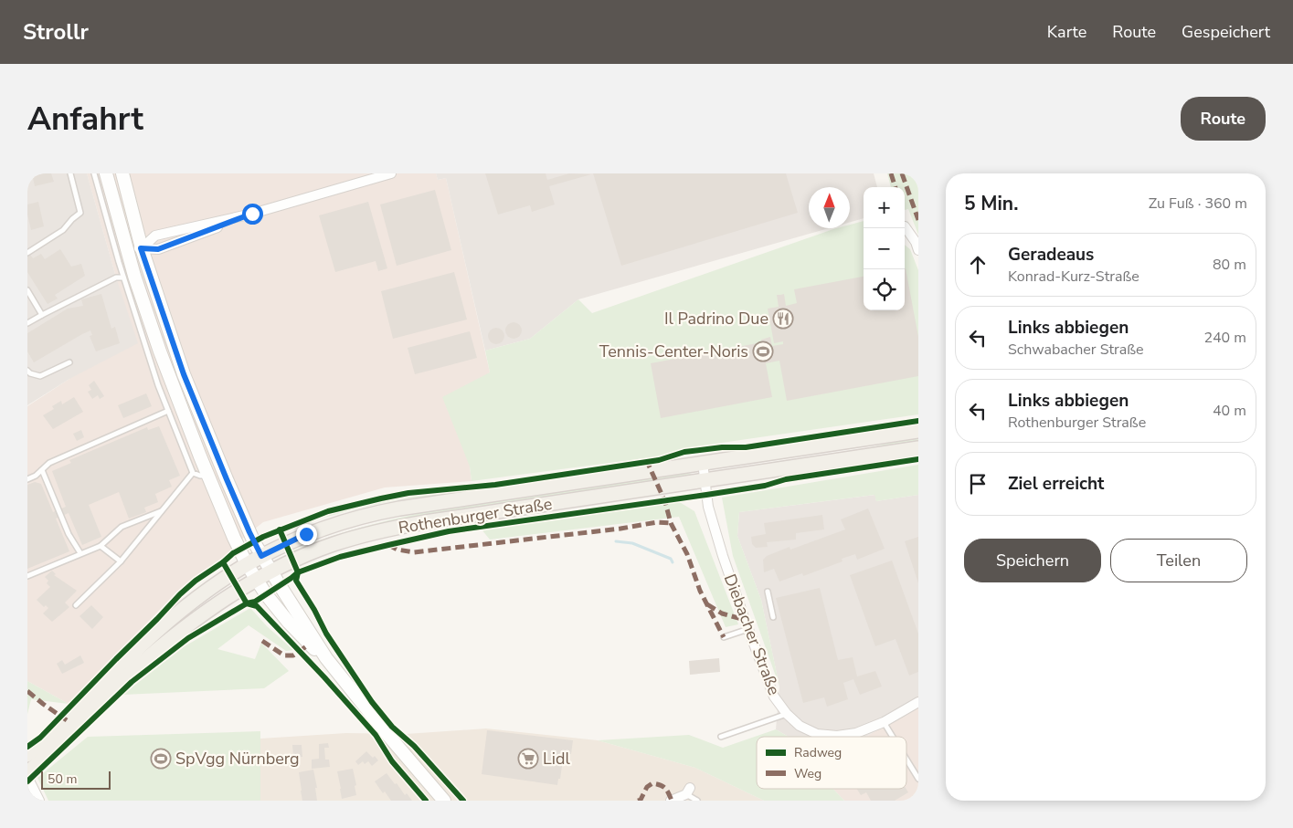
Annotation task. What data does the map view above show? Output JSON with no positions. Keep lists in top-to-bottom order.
{
  "streets": {
    "main road": ["Rothenburger Straße"],
    "street": ["Diebacher Straße"]
  },
  "crossings": [
    ["Rothenburger Straße", "Diebacher Straße"]
  ],
  "places": {
    "restaurant": ["Il Padrino Due"],
    "sports": ["Tennis-Center-Noris", "SpVgg Nürnberg"],
    "supermarket": ["Lidl"]
  },
  "legend": ["Radweg", "Weg"],
  "scale_bar": "50 m",
  "north": "top",
  "page": {
    "header": "Strollr",
    "nav": ["Karte", "Route", "Gespeichert"],
    "buttons": [
      "Route",
      ["Speichern", "Teilen"]
    ],
    "title": "Anfahrt",
    "heading": ["5 Min.", "Zu Fuß · 360 m"],
    "map_buttons": ["+", "−"],
    "list": [
      ["Geradeaus", "Konrad-Kurz-Straße", "80 m"],
      ["Links abbiegen", "Schwabacher Straße", "240 m"],
      ["Links abbiegen", "Rothenburger Straße", "40 m"],
      "Ziel erreicht"
    ],
    "scale": "50 m"
  }
}
